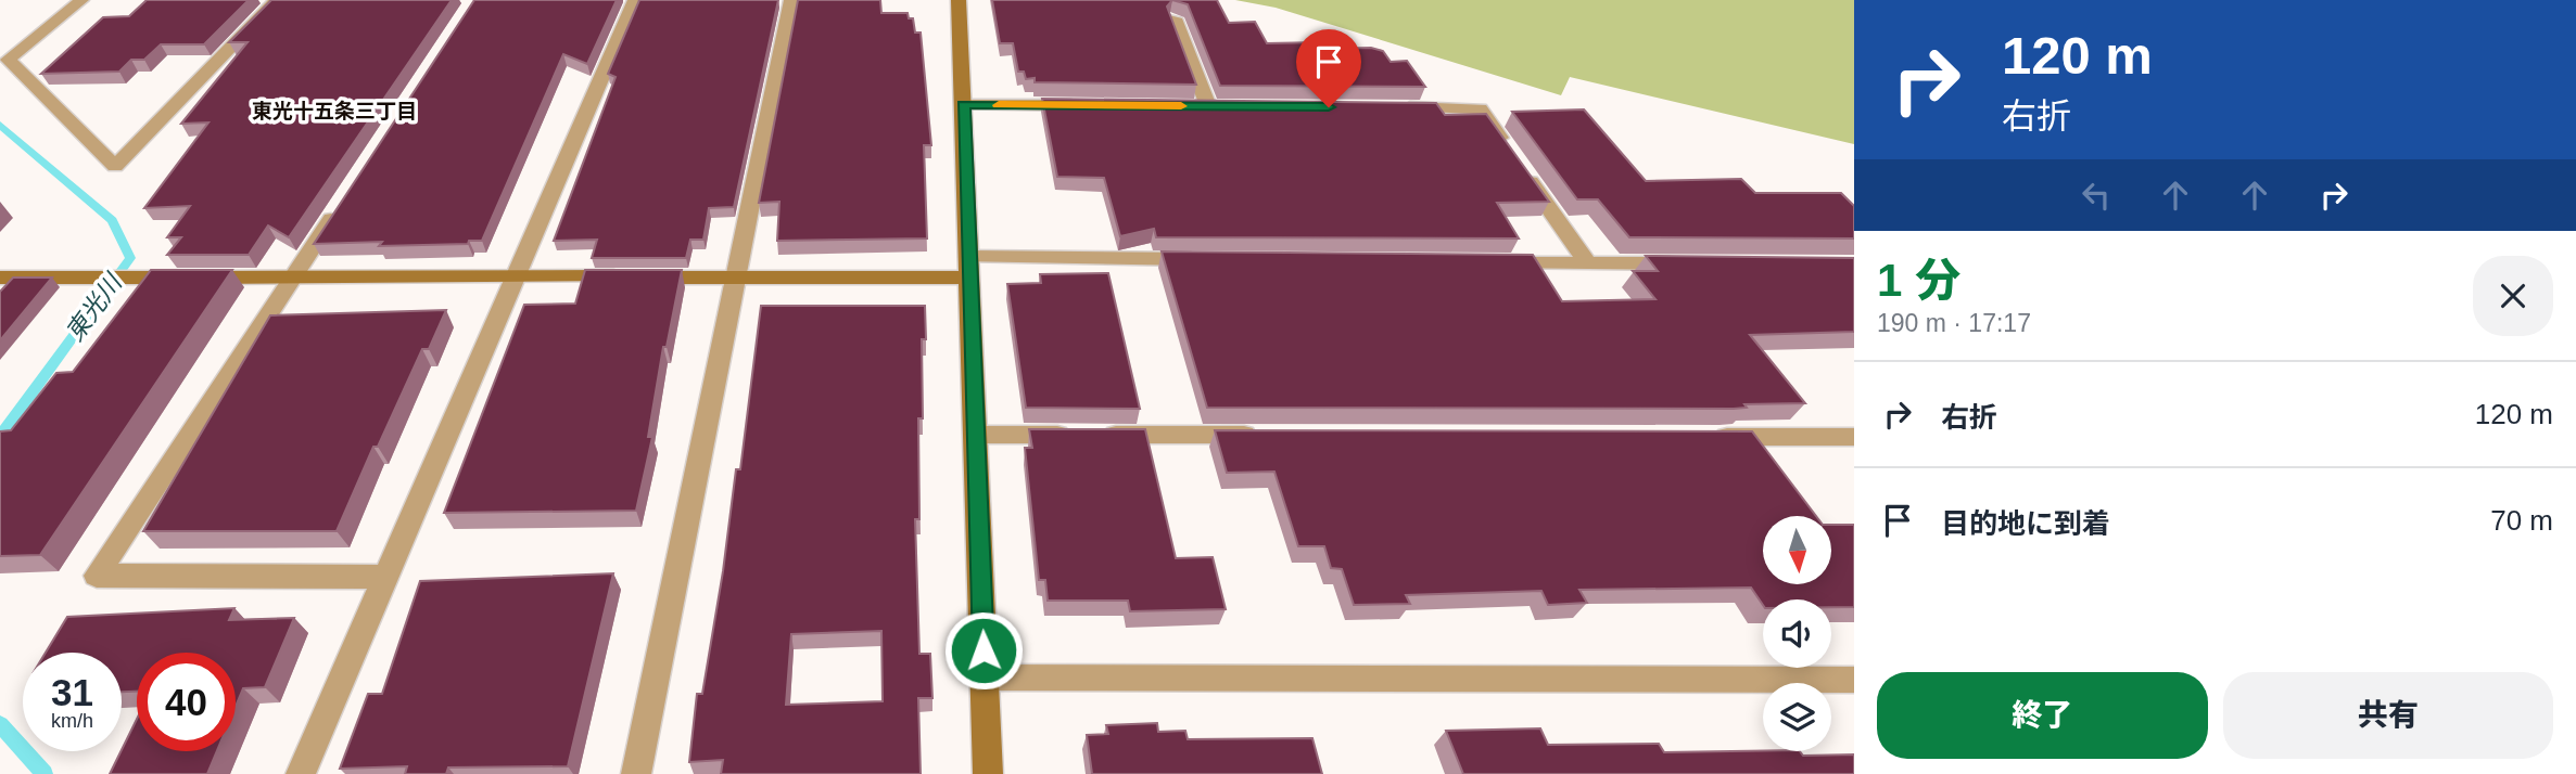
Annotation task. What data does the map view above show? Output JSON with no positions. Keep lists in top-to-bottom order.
{
  "districts": ["東光十五条三丁目"],
  "water": ["東光川"],
  "north": "bottom",
  "page": {
    "turn": ["120 m", "右折"],
    "heading": ["1 分", "190 m · 17:17"],
    "list": [
      {
        "name": "右折",
        "value": "120 m"
      },
      {
        "name": "目的地に到着",
        "value": "70 m"
      }
    ],
    "speed": "31 km/h",
    "limit": "40",
    "buttons": ["終了", "共有"]
  }
}
